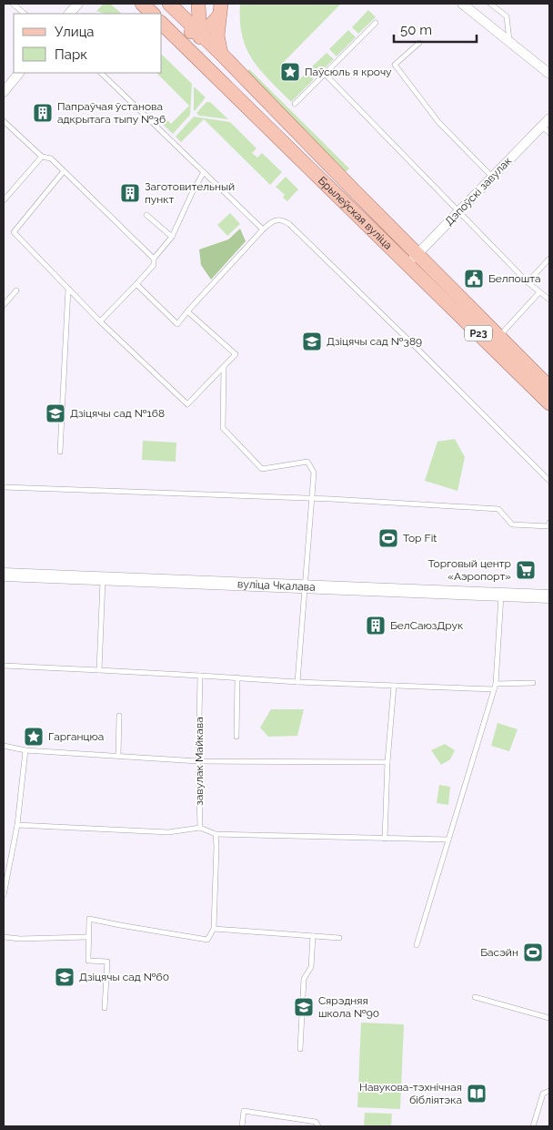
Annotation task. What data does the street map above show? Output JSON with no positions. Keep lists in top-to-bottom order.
{
  "streets": {
    "main road": ["Брылеўская вуліца", "Р23", "вуліца Чкалава"],
    "street": ["Дэпоўскі завулак"],
    "lane": ["завулак Майкава"]
  },
  "crossings": [
    ["Дэпоўскі завулак", "Брылеўская вуліца"]
  ],
  "places": {
    "place": ["Паўсюль я крочу", "Гарганцюа"],
    "building": ["Папраўчая ўстанова адкрытага тыпу №36", "Заготовительный пункт", "БелСаюзДрук"],
    "public building": ["Белпошта"],
    "school or university": [
      "Дзіцячы сад №389",
      "Дзіцячы сад №168",
      "Дзіцячы сад №60",
      "Сярэдняя школа №90"
    ],
    "sports": ["Top Fit", "Басэйн"],
    "supermarket": ["Торговый центр «Аэропорт»"],
    "library": ["Навукова-тэхнічная бібліятэка"]
  },
  "legend": ["Улица", "Парк"],
  "scale_bar": "50 m"
}
